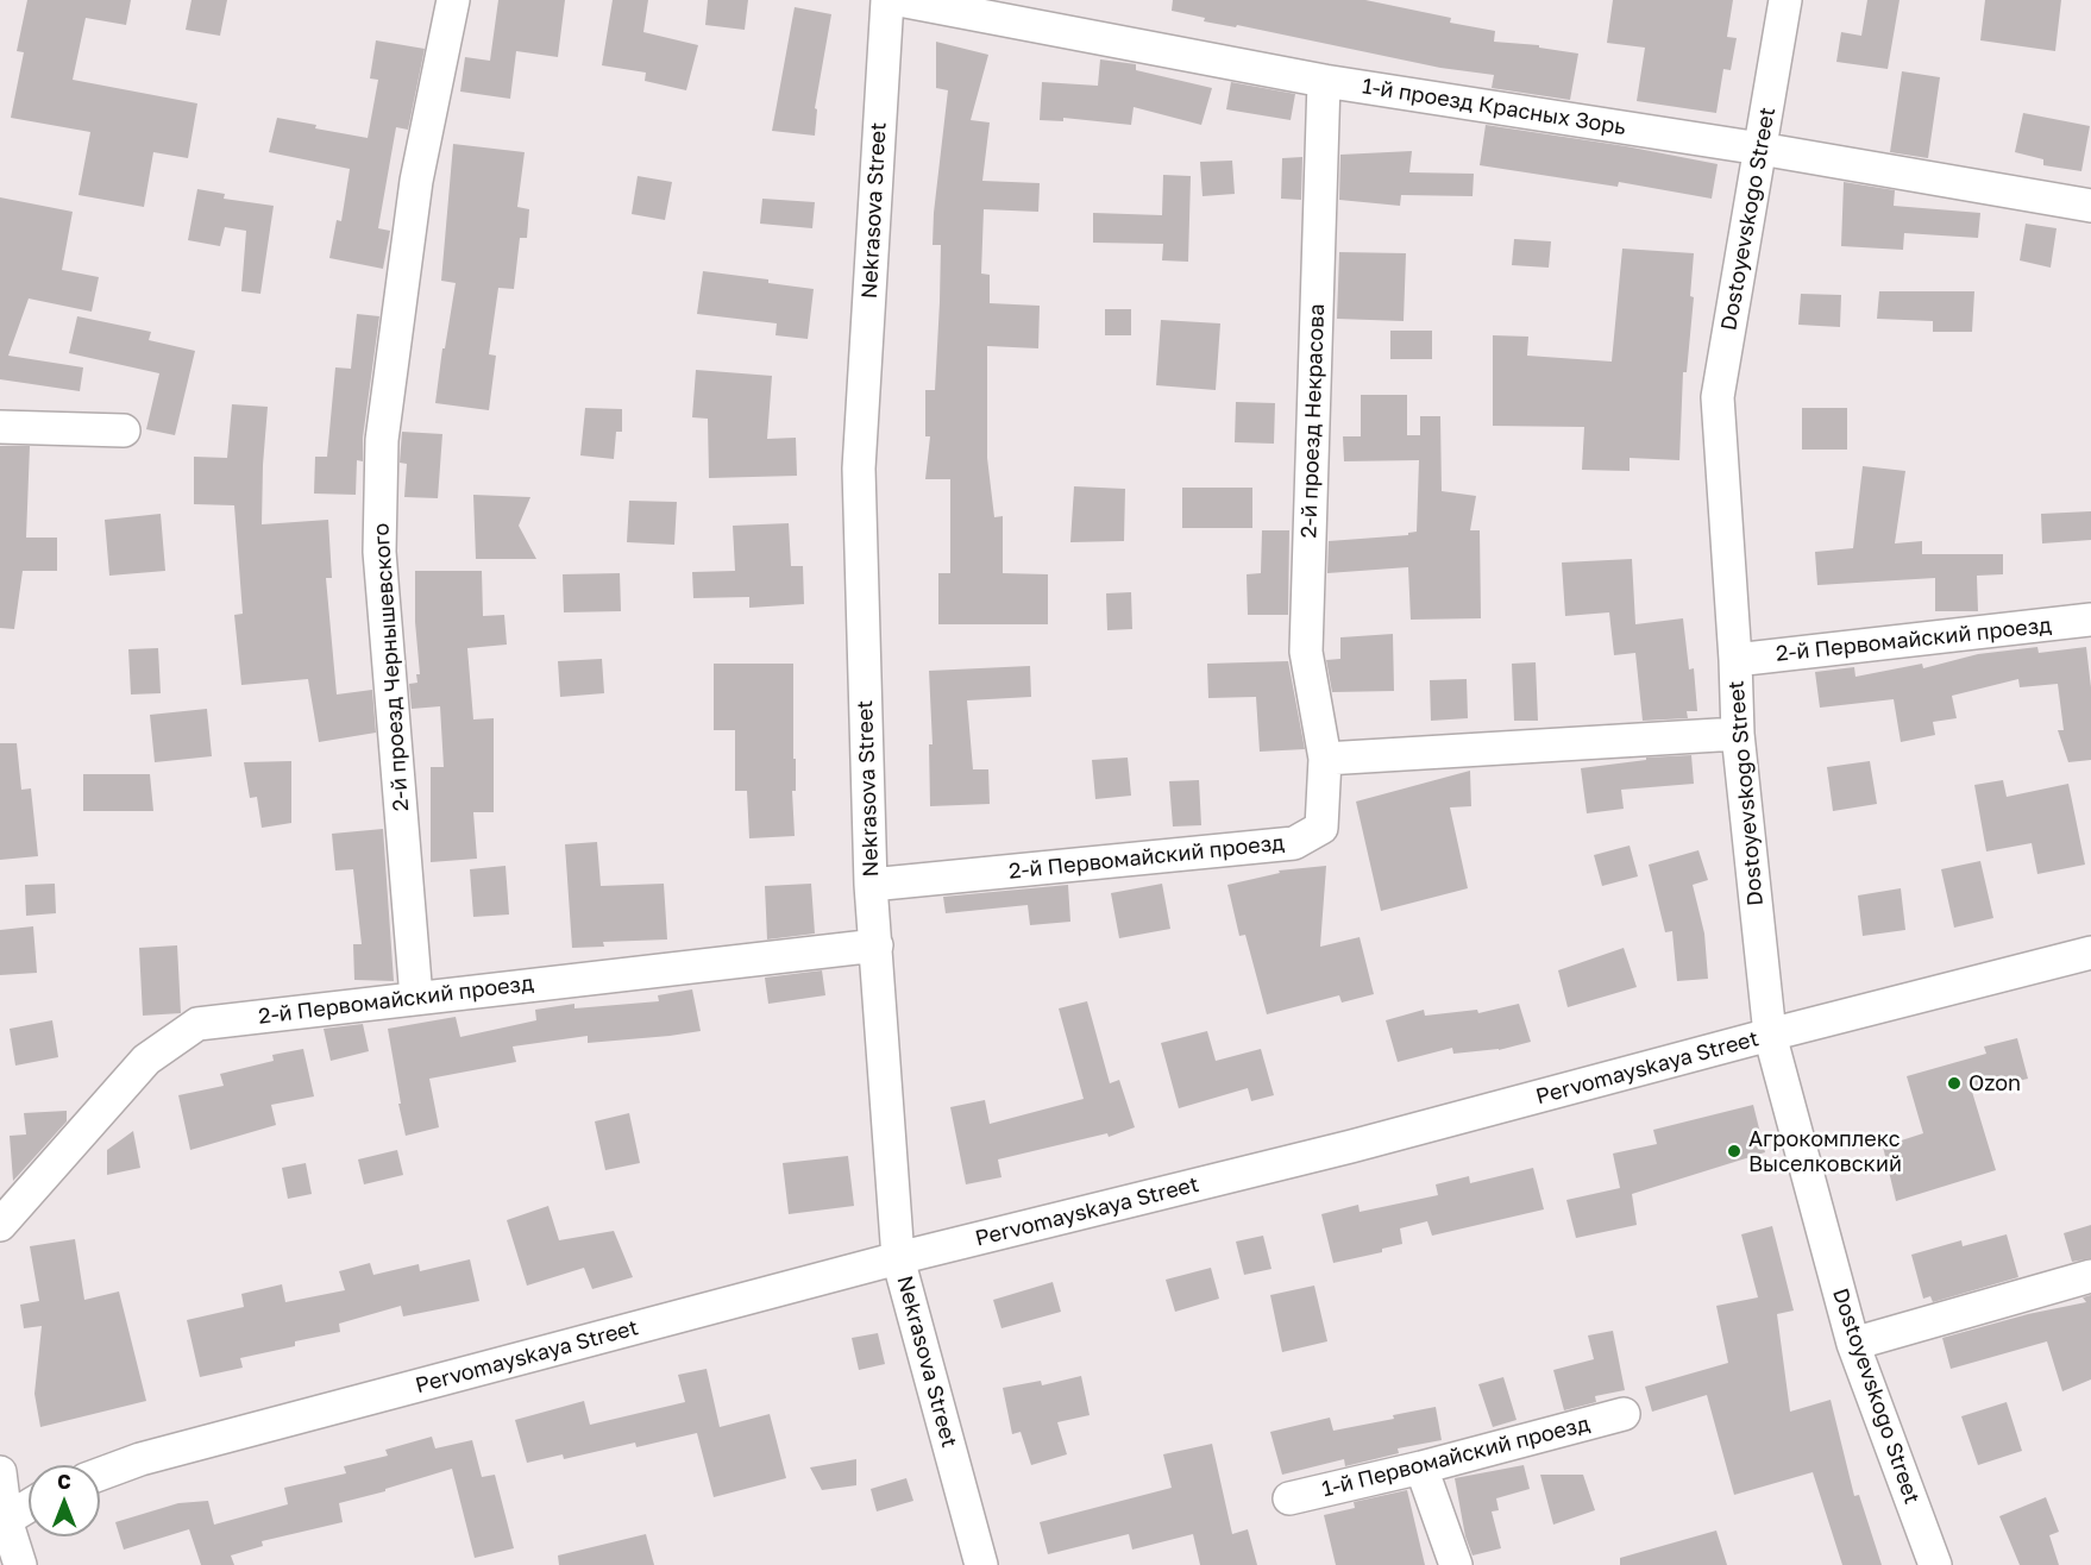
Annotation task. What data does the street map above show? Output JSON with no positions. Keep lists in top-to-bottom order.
{
  "streets": {
    "street": [
      "1-й проезд Красных Зорь",
      "Nekrasova Street",
      "Dostoyevskogo Street",
      "2-й проезд Некрасова",
      "2-й Первомайский проезд",
      "2-й проезд Чернышевского",
      "Pervomayskaya Street",
      "1-й Первомайский проезд"
    ]
  },
  "crossings": [
    ["1-й проезд Красных Зорь", "Dostoyevskogo Street"],
    ["1-й проезд Красных Зорь", "2-й проезд Некрасова"],
    ["Nekrasova Street", "2-й Первомайский проезд"],
    ["Nekrasova Street", "Pervomayskaya Street"],
    ["Dostoyevskogo Street", "2-й Первомайский проезд"],
    ["Dostoyevskogo Street", "Pervomayskaya Street"],
    ["2-й проезд Некрасова", "2-й Первомайский проезд"],
    ["2-й Первомайский проезд", "2-й проезд Чернышевского"]
  ],
  "places": ["Ozon", "Агрокомплекс Выселковский"],
  "north": "top"
}
